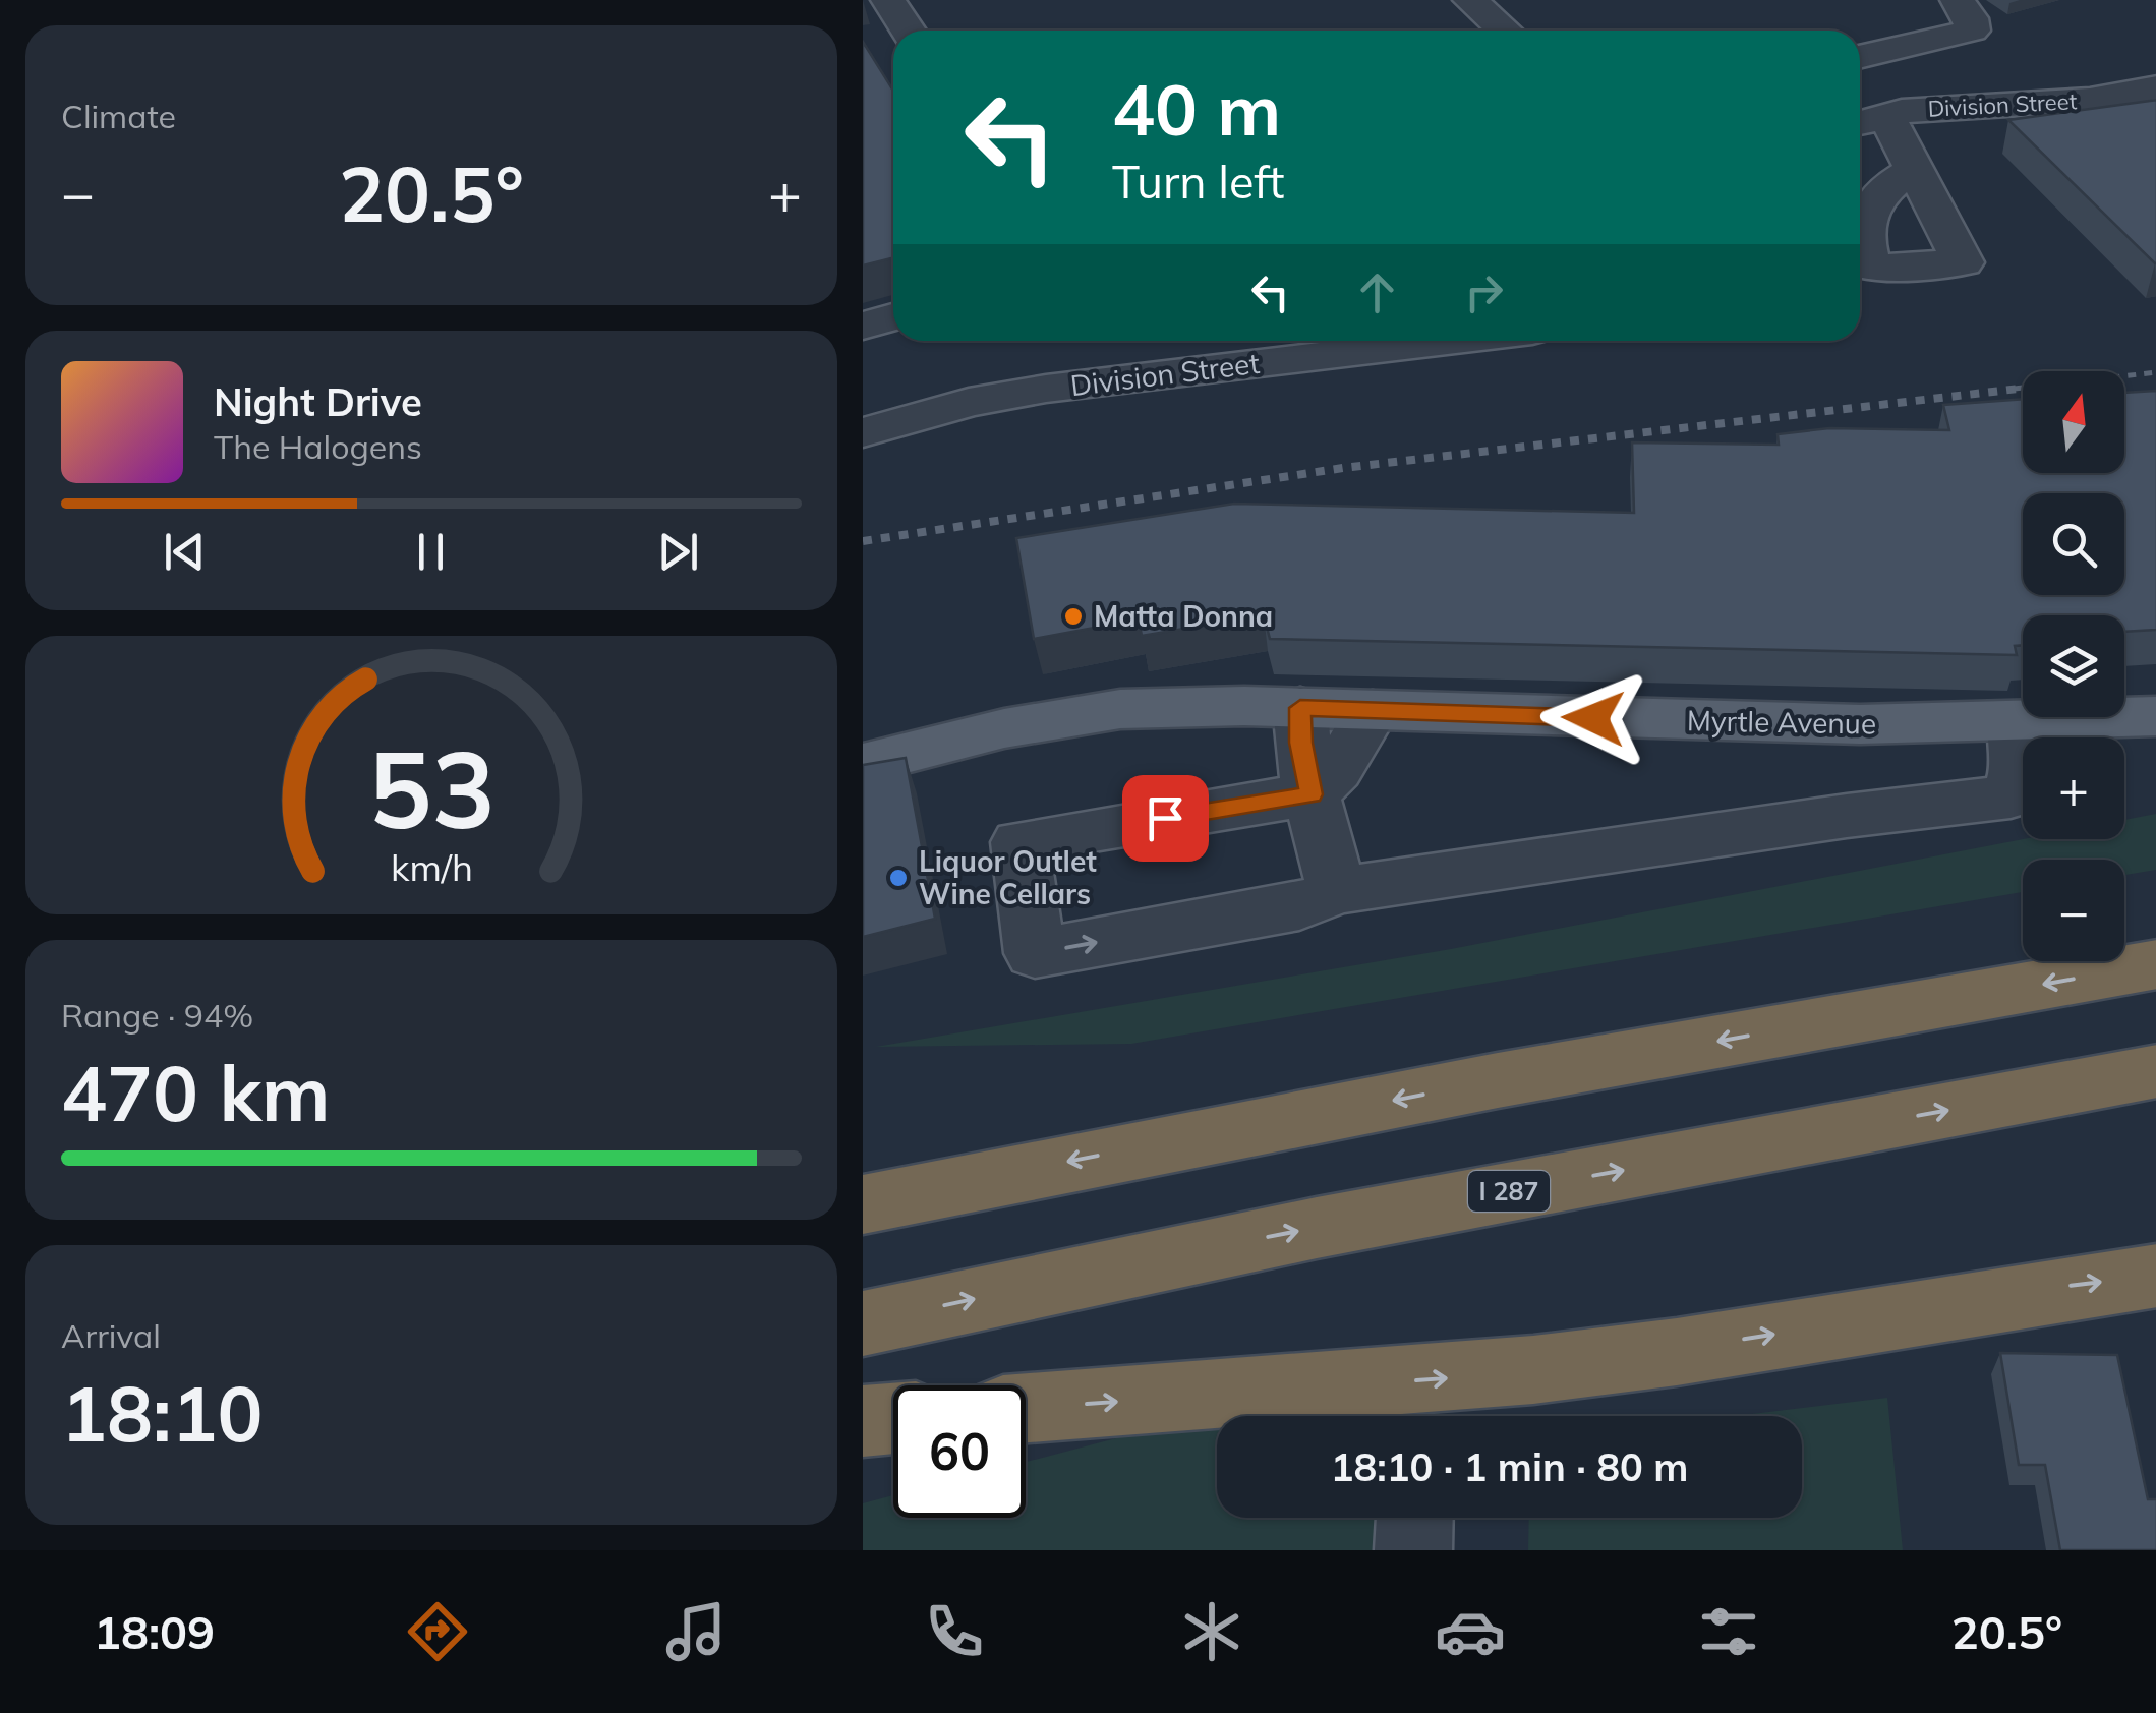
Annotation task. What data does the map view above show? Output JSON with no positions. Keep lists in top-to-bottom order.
{
  "streets": {
    "highway": ["I 287"],
    "main road": ["Myrtle Avenue"],
    "street": ["Division Street"]
  },
  "places": ["Matta Donna", "Liquor Outlet Wine Cellars"],
  "north": "top",
  "page": {
    "tile": [
      "Climate",
      ["Range · 94%", "470 km"],
      ["Arrival", "18:10"]
    ],
    "turn": ["40 m", "Turn left"],
    "heat": ["−", "20.5°", "+"],
    "song": ["Night Drive", "The Halogens"],
    "map_buttons": ["+", "−"],
    "limit": "60",
    "trip": "18:10 · 1 min · 80 m",
    "tabs": ["18:09", "20.5°"],
    "gauge": ["53", "km/h"]
  }
}
